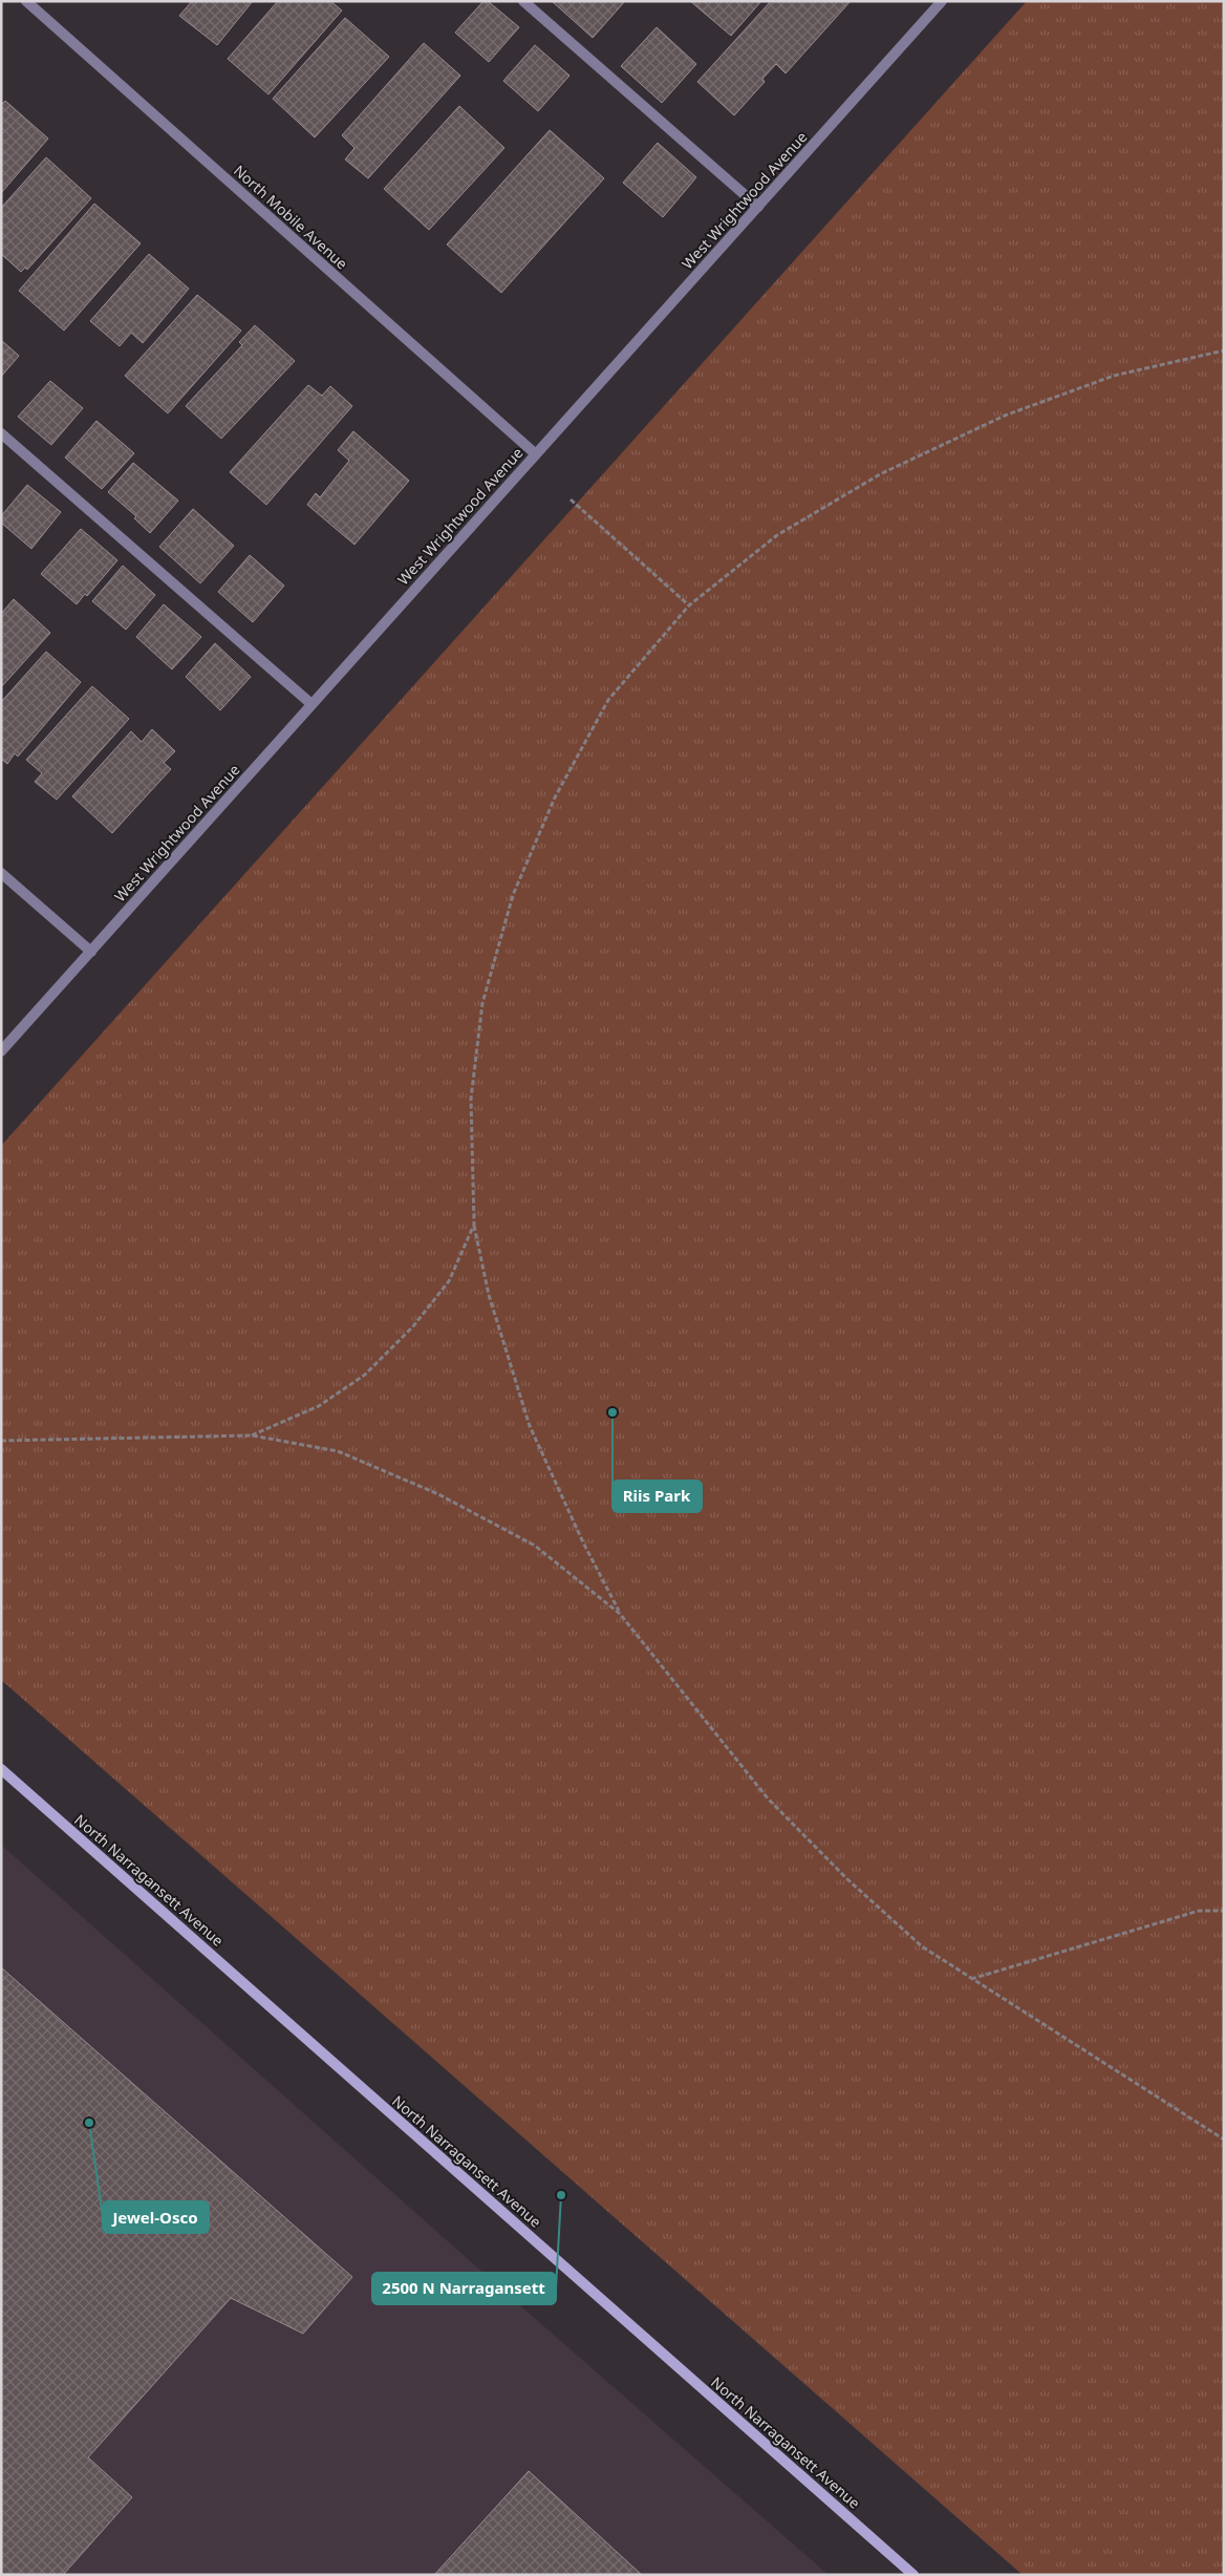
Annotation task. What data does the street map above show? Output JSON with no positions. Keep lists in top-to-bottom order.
{
  "streets": {
    "street": ["West Wrightwood Avenue", "North Mobile Avenue", "North Narragansett Avenue"]
  },
  "crossings": [
    ["West Wrightwood Avenue", "North Mobile Avenue"]
  ],
  "places": ["Riis Park", "Jewel-Osco", "2500 N Narragansett"]
}
